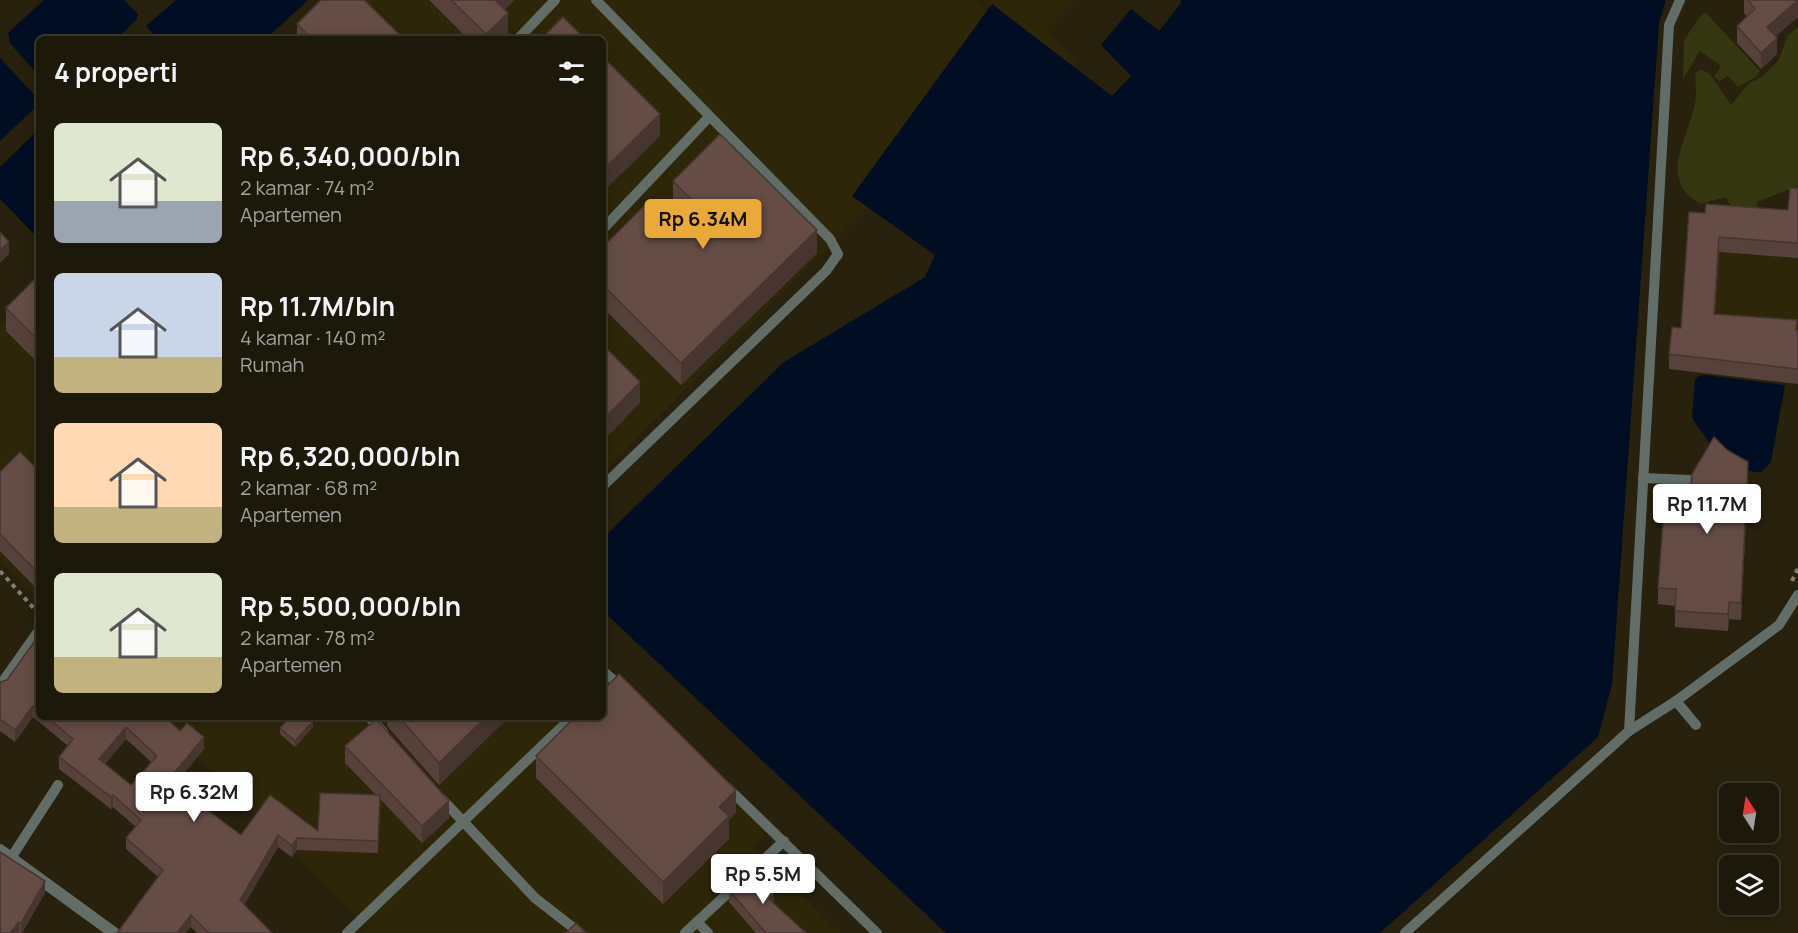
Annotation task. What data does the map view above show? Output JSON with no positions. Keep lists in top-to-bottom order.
{
  "north": "top",
  "page": {
    "heading": "4 properti",
    "list": [
      {
        "name": "Rp 6,340,000/bln",
        "note": "2 kamar · 74 m² · Apartemen"
      },
      {
        "name": "Rp 11.7M/bln",
        "note": "4 kamar · 140 m² · Rumah"
      },
      {
        "name": "Rp 6,320,000/bln",
        "note": "2 kamar · 68 m² · Apartemen"
      },
      {
        "name": "Rp 5,500,000/bln",
        "note": "2 kamar · 78 m² · Apartemen"
      }
    ],
    "price": [
      "Rp 6.34M",
      "Rp 11.7M",
      "Rp 6.32M",
      "Rp 5.5M"
    ]
  }
}
